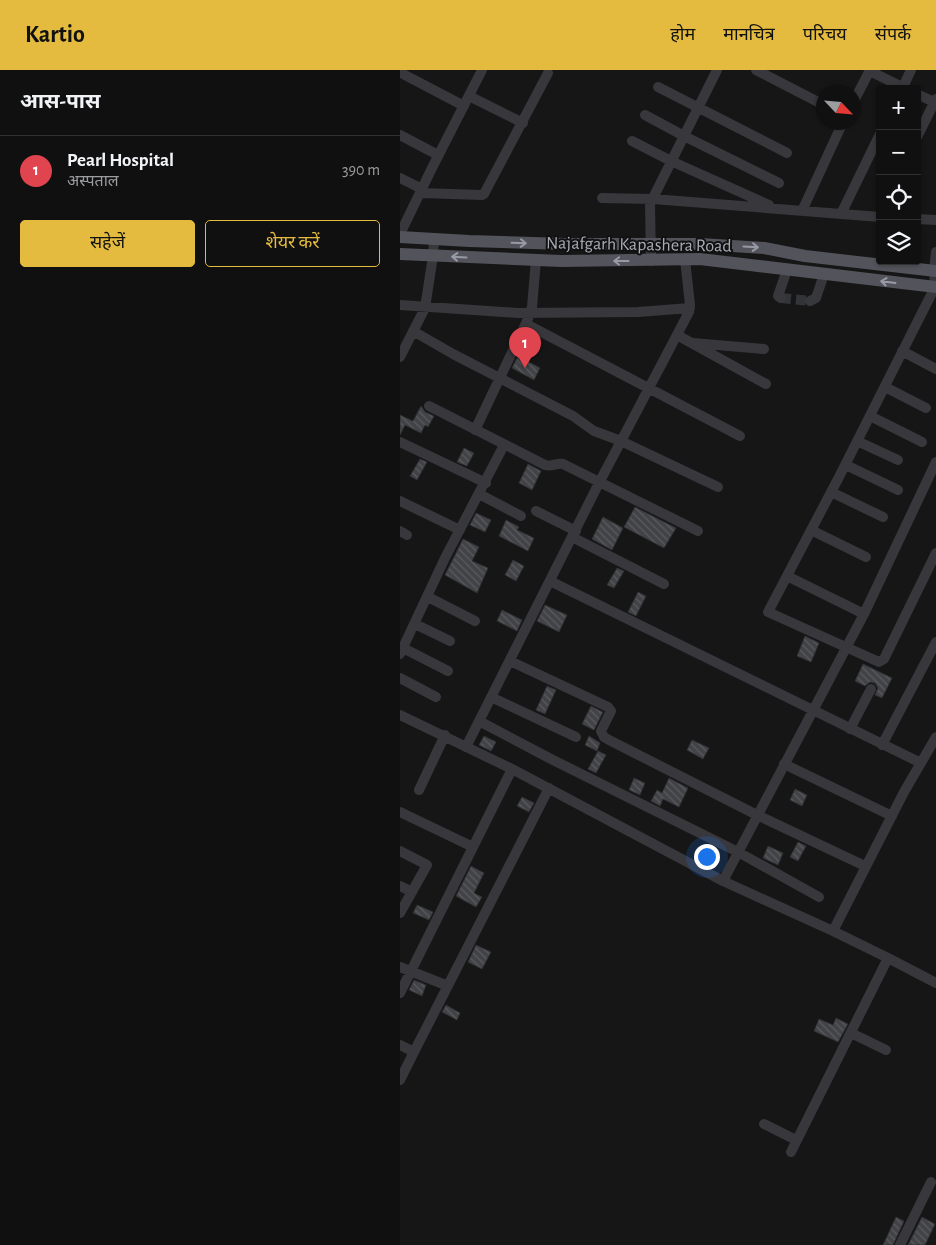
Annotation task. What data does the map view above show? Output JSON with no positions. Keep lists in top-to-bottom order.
{
  "streets": {
    "main road": ["Najafgarh Kapashera Road"]
  },
  "north": "bottom right",
  "page": {
    "header": "Kartio",
    "nav": [
      "होम",
      "मानचित्र",
      "परिचय",
      "संपर्क"
    ],
    "heading": "आस-पास",
    "map_buttons": ["+", "−"],
    "list": [
      {
        "mark": "1",
        "name": "Pearl Hospital",
        "note": "अस्पताल",
        "value": "390 m"
      }
    ],
    "buttons": ["सहेजें", "शेयर करें"],
    "pins": "1"
  }
}
